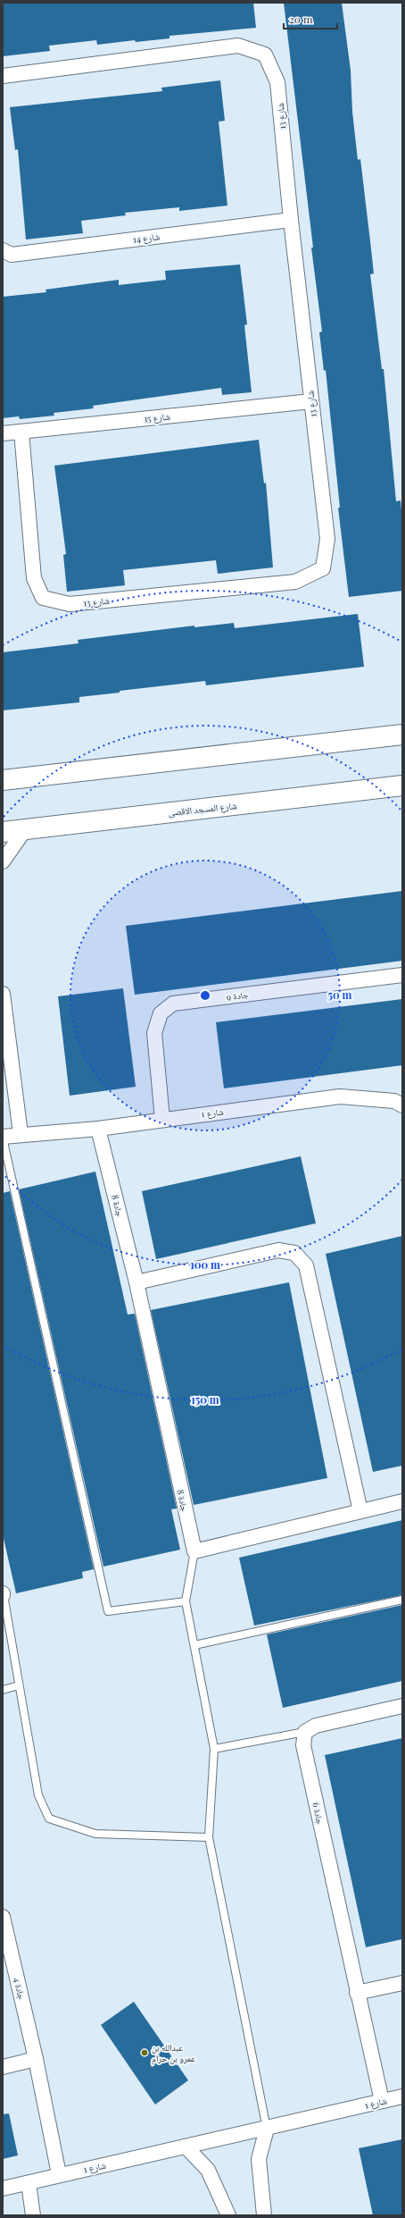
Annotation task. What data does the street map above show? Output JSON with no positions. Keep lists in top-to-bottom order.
{
  "streets": {
    "main road": ["شارع المسجد الاقصى"],
    "street": [
      "شارع 13",
      "شارع 14",
      "شارع 15",
      "جادة 9",
      "شارع 1",
      "جادة 8",
      "جادة 6",
      "جادة 4"
    ]
  },
  "crossings": [
    ["شارع 13", "شارع 14"],
    ["شارع 13", "شارع 15"],
    ["جادة 9", "شارع 1"],
    ["شارع 1", "جادة 8"],
    ["شارع 1", "جادة 6"],
    ["شارع 1", "جادة 4"]
  ],
  "places": ["عبدالله بن عمرو بن حرام"],
  "scale_bar": "20 m",
  "rings": ["50 m", "100 m", "150 m"]
}
